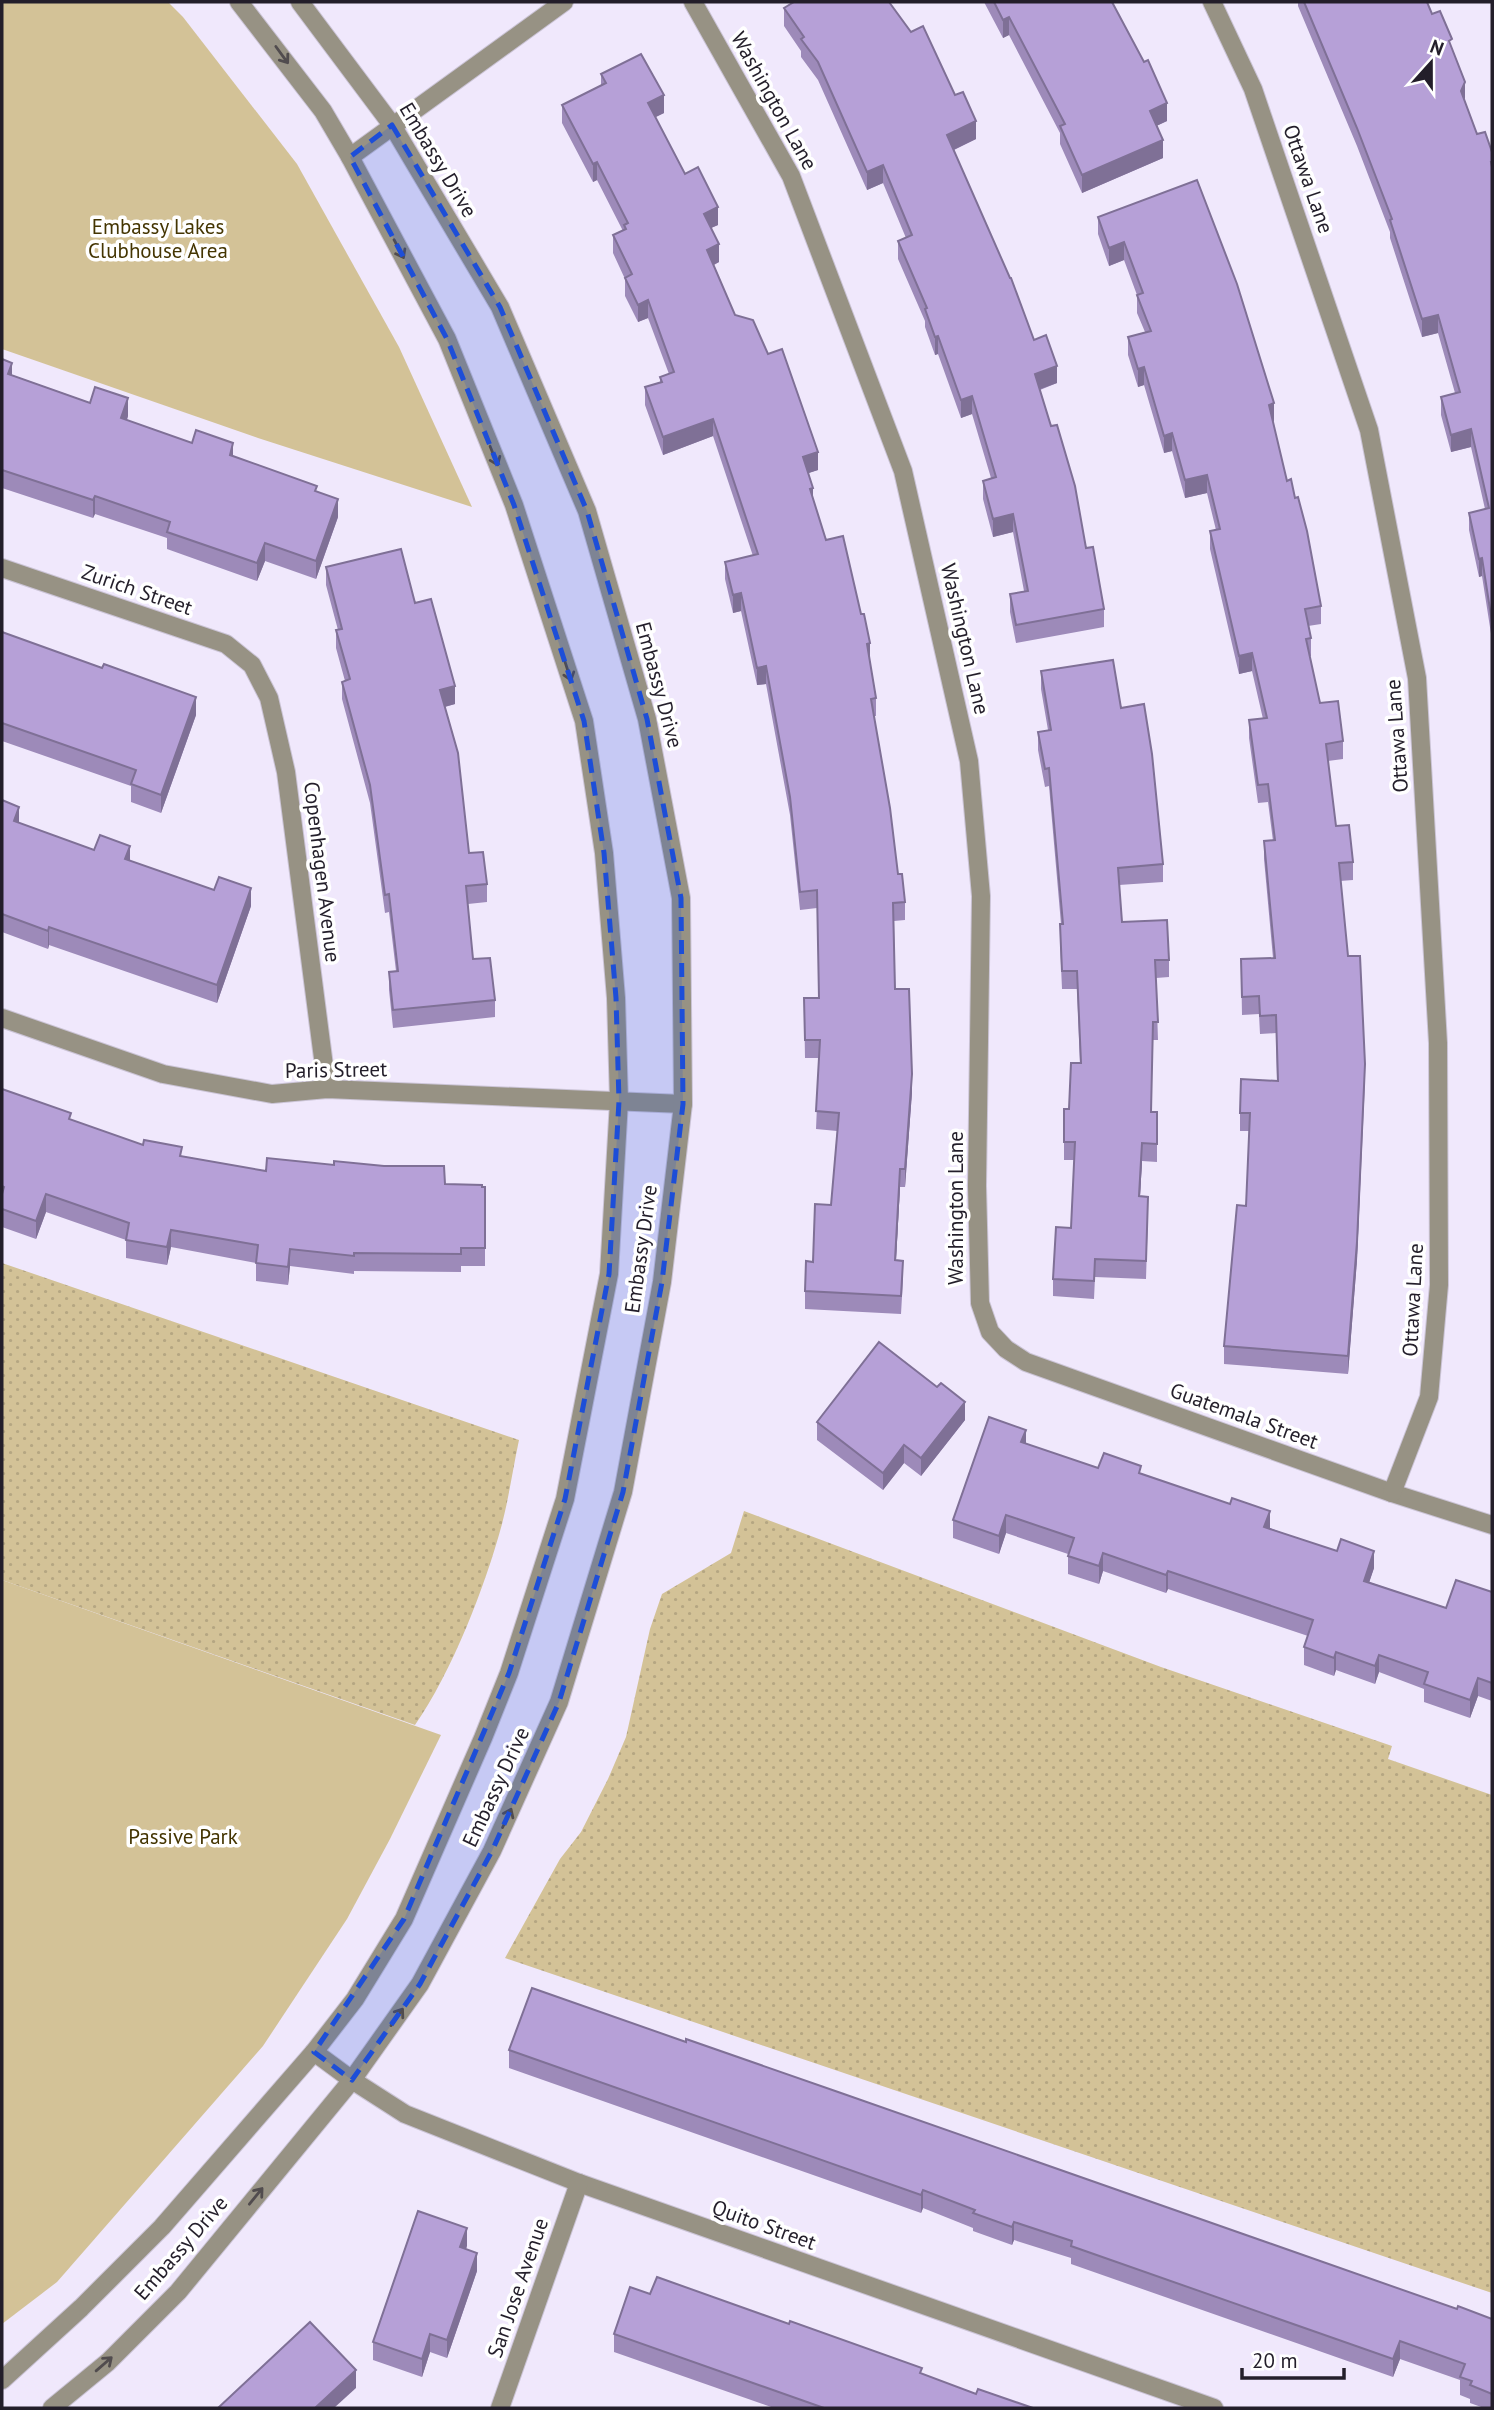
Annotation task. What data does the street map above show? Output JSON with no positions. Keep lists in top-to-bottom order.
{
  "streets": {
    "street": [
      "Washington Lane",
      "Embassy Drive",
      "Ottawa Lane",
      "Zurich Street",
      "Copenhagen Avenue",
      "Paris Street",
      "Guatemala Street",
      "Quito Street",
      "San Jose Avenue"
    ]
  },
  "crossings": [
    ["Washington Lane", "Guatemala Street"],
    ["Embassy Drive", "Paris Street"],
    ["Embassy Drive", "Quito Street"],
    ["Ottawa Lane", "Guatemala Street"],
    ["Zurich Street", "Copenhagen Avenue"],
    ["Copenhagen Avenue", "Paris Street"],
    ["Quito Street", "San Jose Avenue"]
  ],
  "parks": ["Embassy Lakes Clubhouse Area", "Passive Park"],
  "scale_bar": "20 m",
  "north": "top"
}
